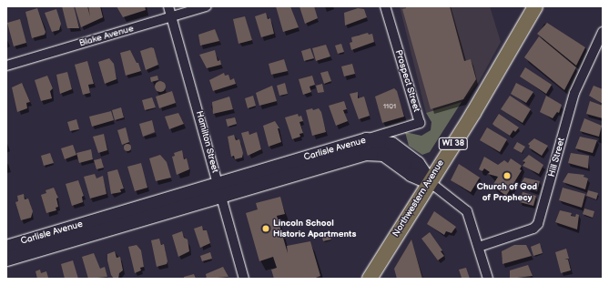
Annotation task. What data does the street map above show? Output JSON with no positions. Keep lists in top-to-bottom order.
{
  "streets": {
    "main road": ["WI 38", "Northwestern Avenue"],
    "street": [
      "Blake Avenue",
      "Prospect Street",
      "Hamilton Street",
      "Carlisle Avenue",
      "Hill Street"
    ]
  },
  "crossings": [
    ["Blake Avenue", "Hamilton Street"],
    ["Prospect Street", "Carlisle Avenue"],
    ["Hamilton Street", "Carlisle Avenue"],
    ["Carlisle Avenue", "Northwestern Avenue"]
  ],
  "places": ["Church of God of Prophecy", "Lincoln School Historic Apartments"],
  "house_numbers": ["1101"]
}
